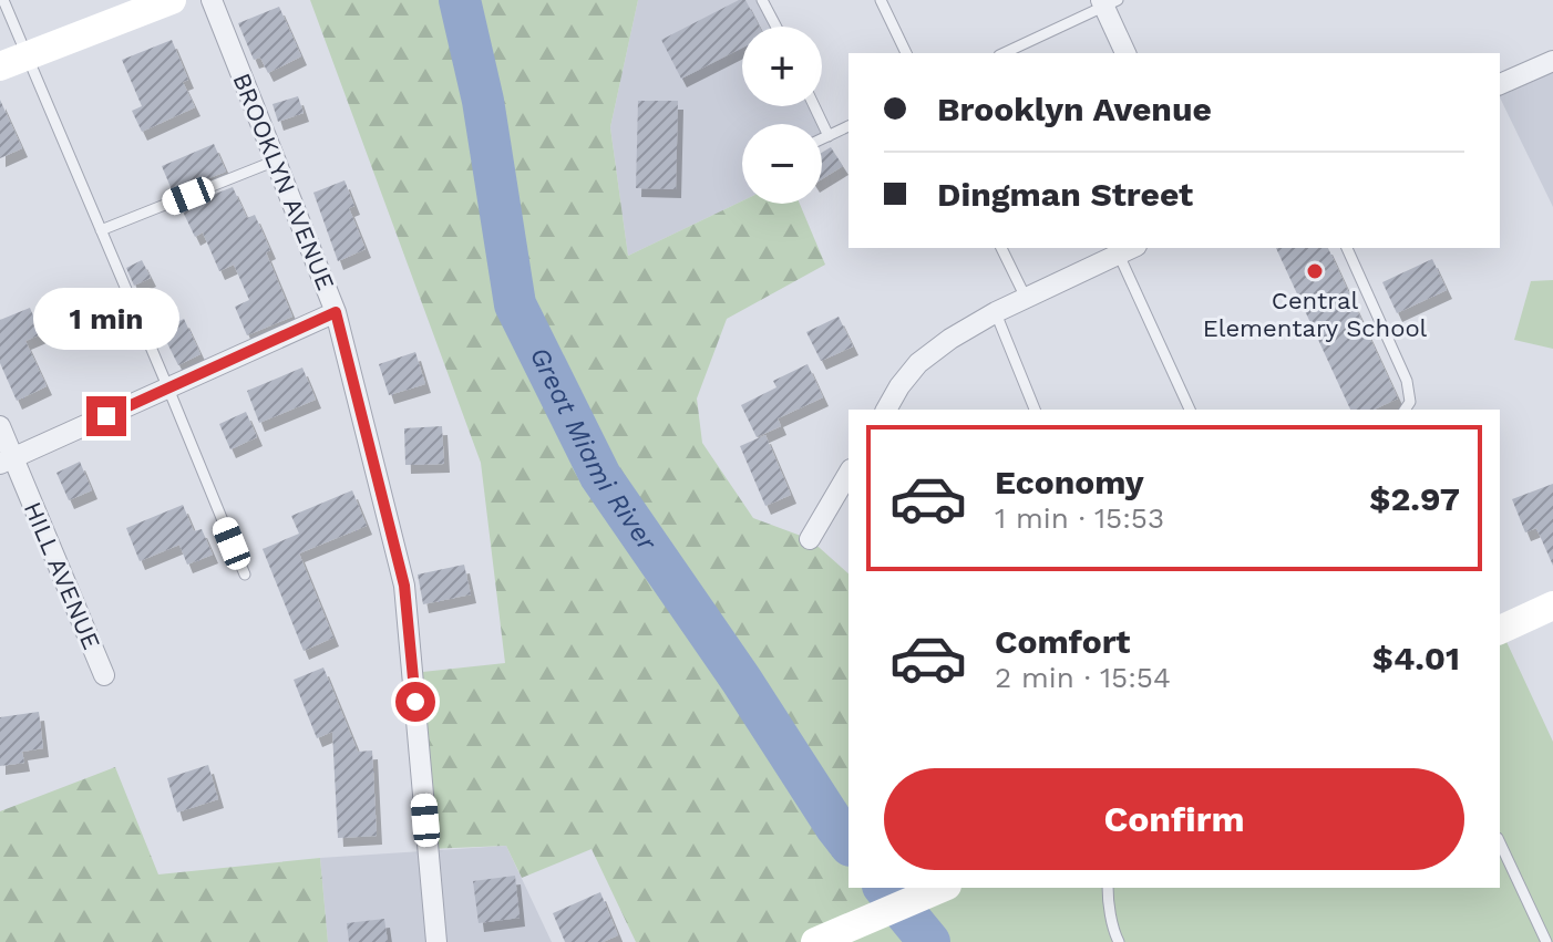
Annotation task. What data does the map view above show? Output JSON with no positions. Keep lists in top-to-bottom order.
{
  "streets": {
    "street": ["BROOKLYN AVENUE", "HILL AVENUE"]
  },
  "water": ["Great Miami River"],
  "places": ["Central Elementary School"],
  "page": {
    "map_buttons": ["+", "−"],
    "banner": ["Brooklyn Avenue", "Dingman Street"],
    "bubble": "1 min",
    "list": [
      {
        "name": "Economy",
        "note": "1 min · 15:53",
        "value": "$2.97"
      },
      {
        "name": "Comfort",
        "note": "2 min · 15:54",
        "value": "$4.01"
      }
    ],
    "buttons": "Confirm"
  }
}
